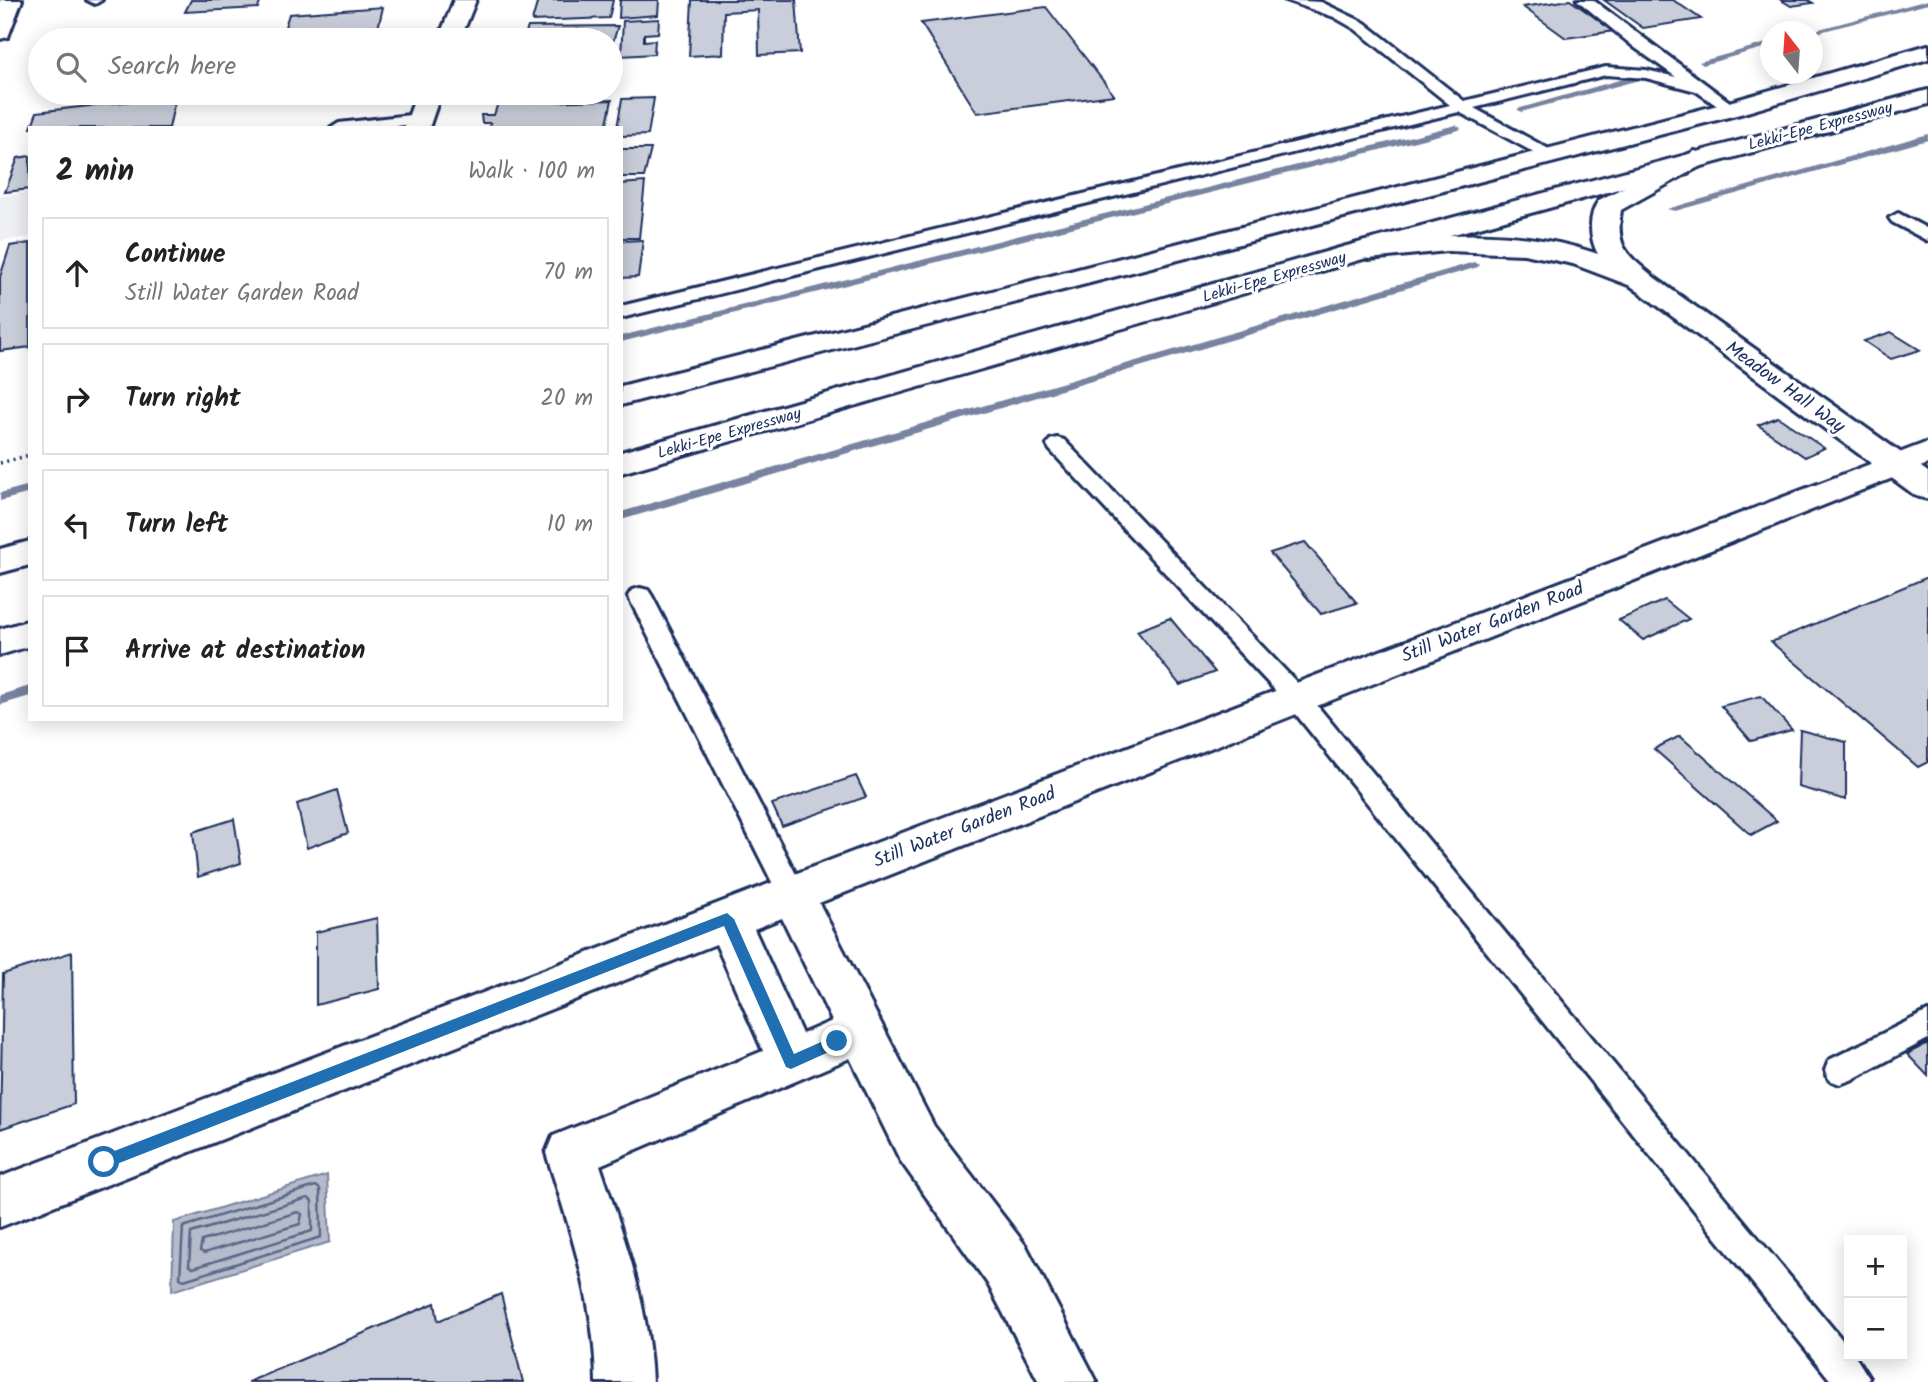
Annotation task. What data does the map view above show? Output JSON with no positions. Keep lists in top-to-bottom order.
{
  "streets": {
    "main road": ["Lekki-Epe Expressway", "Meadow Hall Way", "Still Water Garden Road"]
  },
  "crossings": [
    ["Meadow Hall Way", "Still Water Garden Road"]
  ],
  "north": "top",
  "page": {
    "search": "Search here",
    "heading": ["2 min", "Walk · 100 m"],
    "list": [
      ["Continue", "Still Water Garden Road", "70 m"],
      ["Turn right", "20 m"],
      ["Turn left", "10 m"],
      "Arrive at destination"
    ],
    "map_buttons": ["+", "−"]
  }
}
